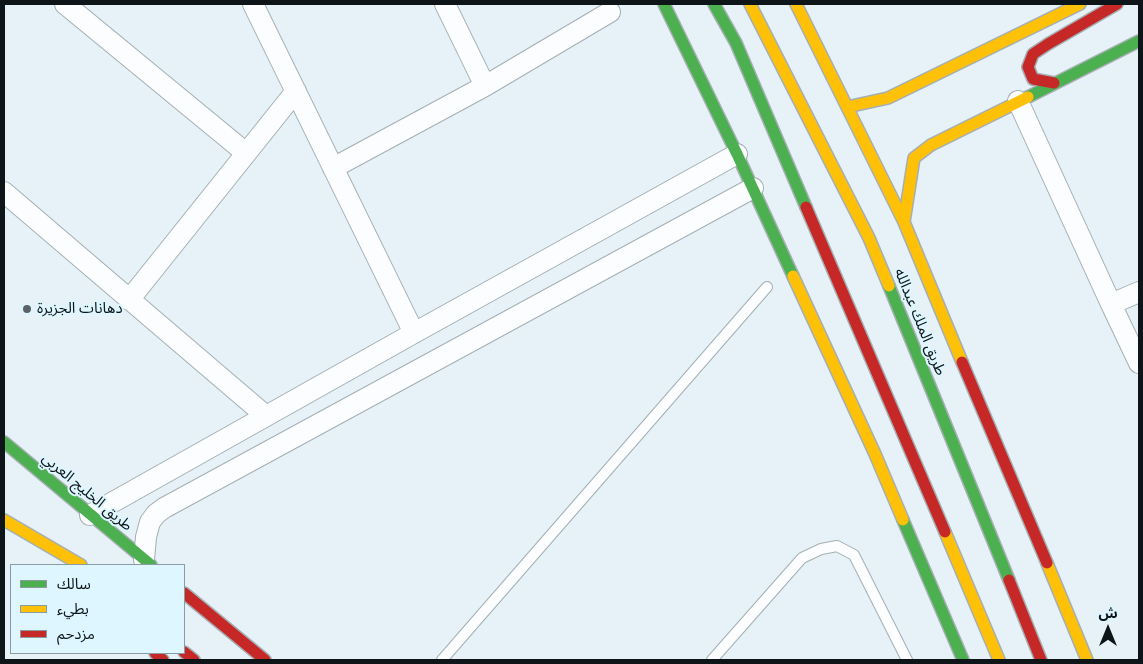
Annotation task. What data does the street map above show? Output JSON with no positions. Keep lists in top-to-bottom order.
{
  "streets": {
    "main road": ["طريق الملك عبدالله", "طريق الخليج العربي"]
  },
  "places": ["دهانات الجزيرة"],
  "legend": ["سالك", "بطيء", "مزدحم"],
  "north": "top"
}
